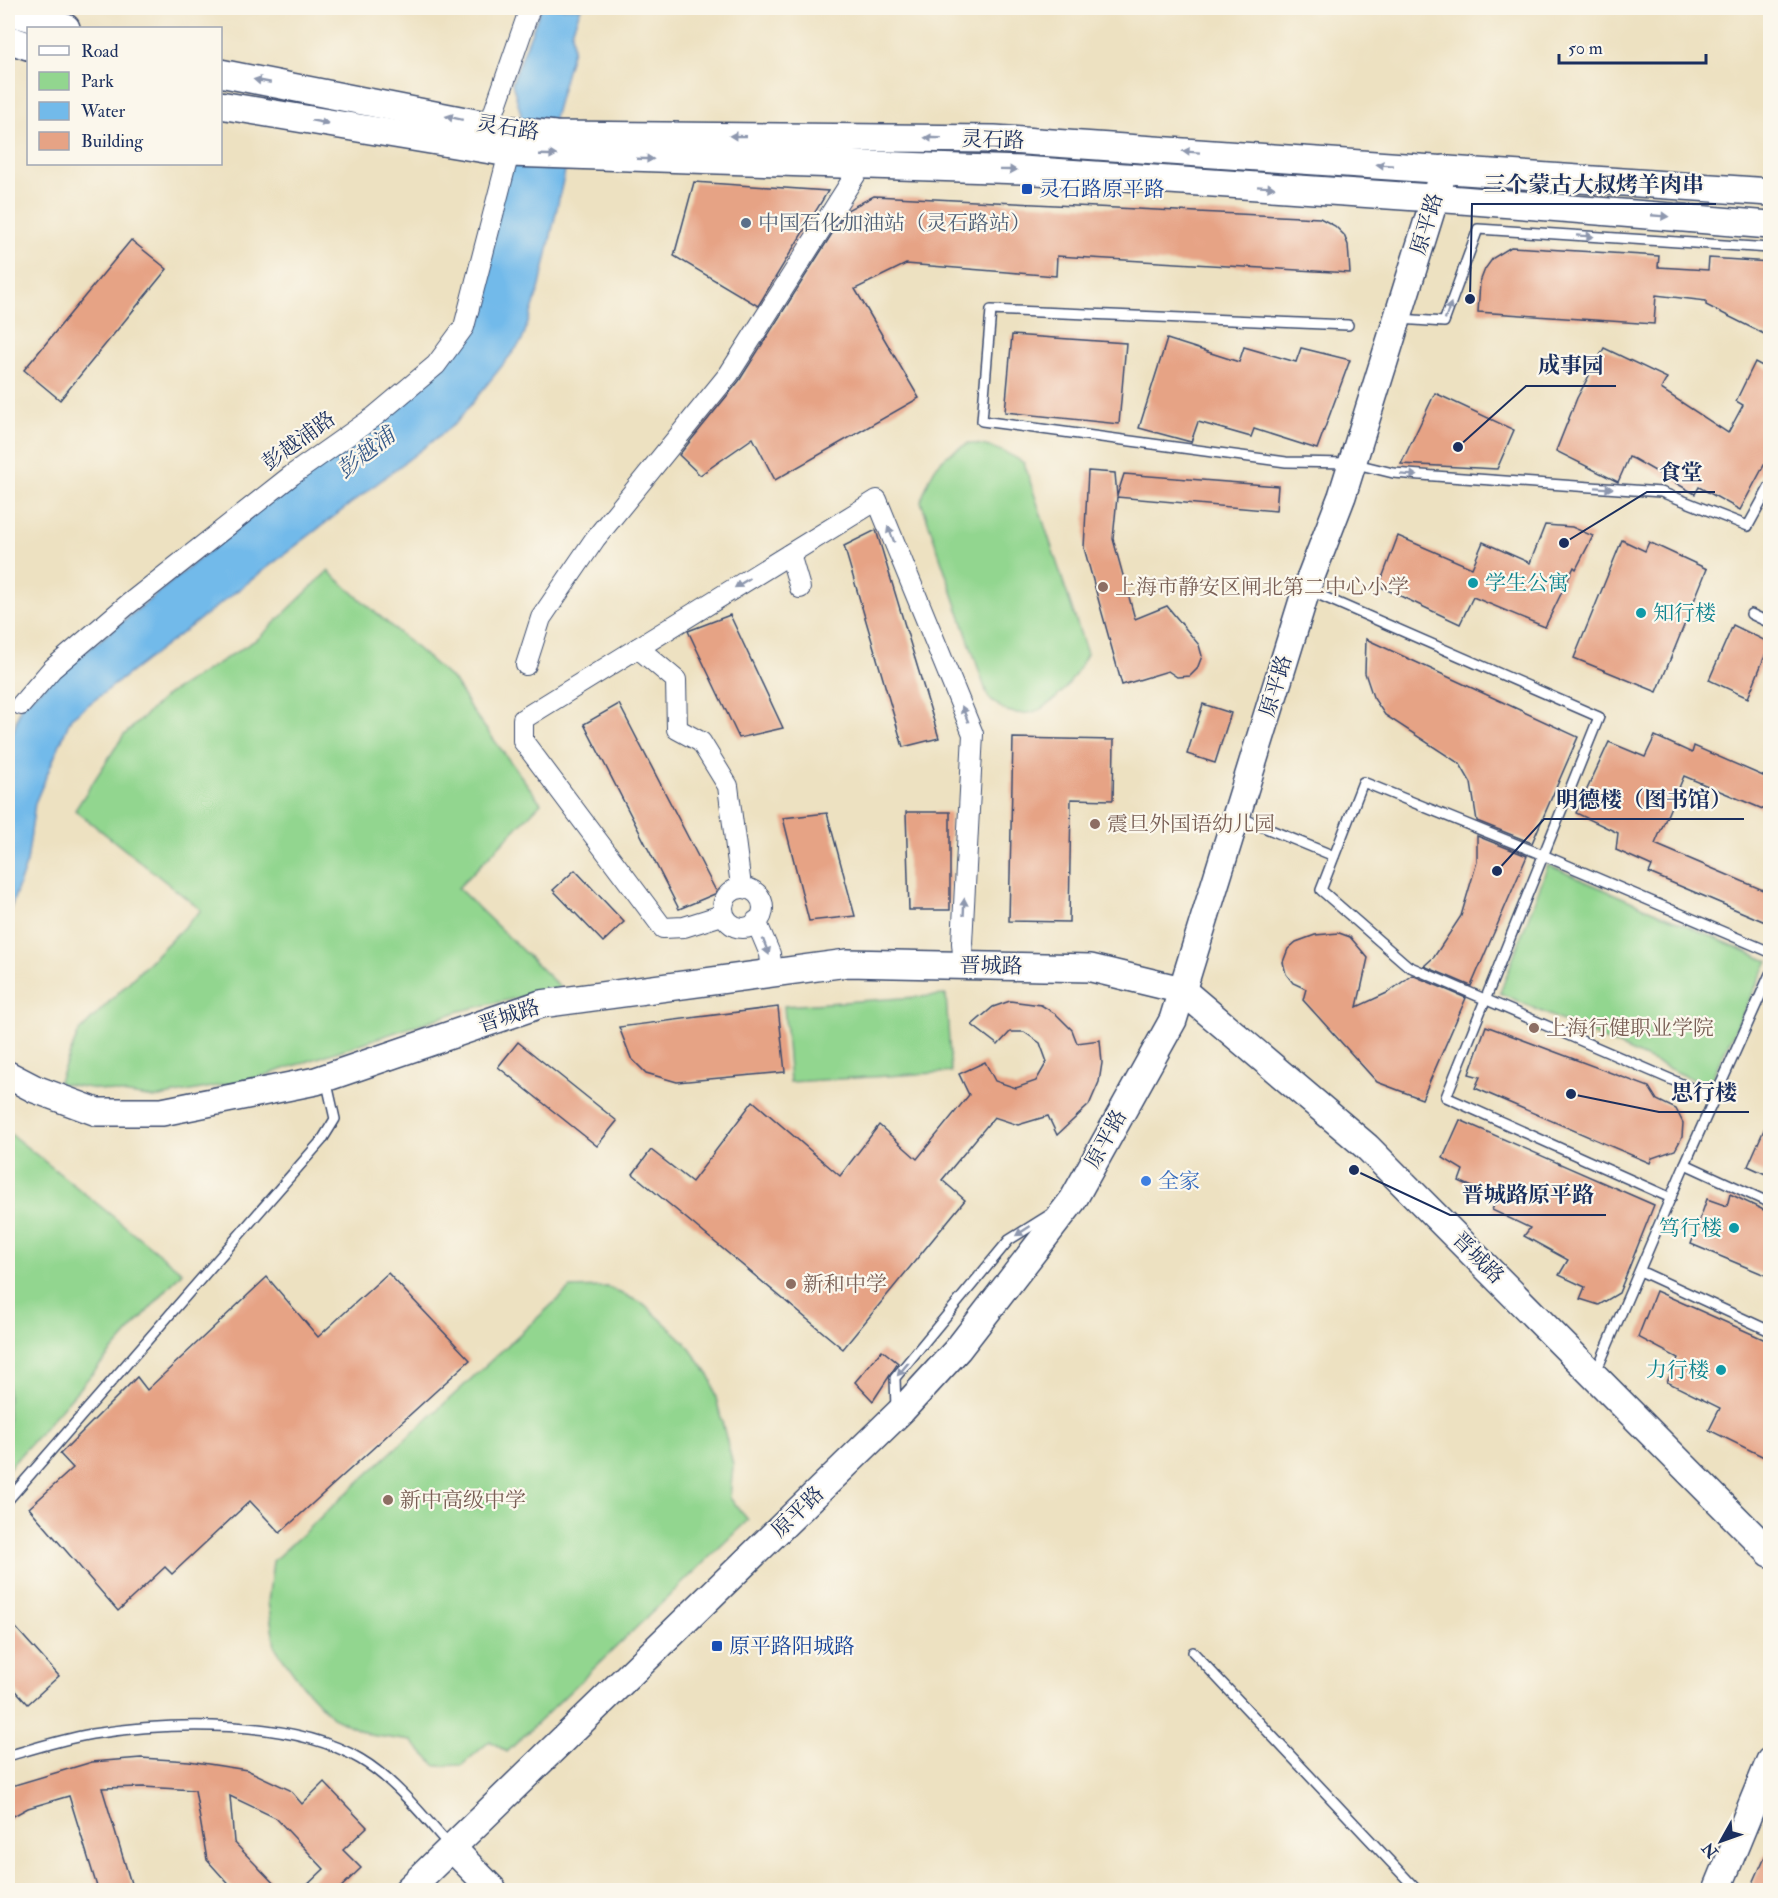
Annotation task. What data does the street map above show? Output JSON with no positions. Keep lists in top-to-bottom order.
{
  "streets": {
    "street": [
      "灵石路",
      "原平路",
      "彭越浦路",
      "晋城路"
    ]
  },
  "crossings": [
    ["灵石路", "原平路"],
    ["灵石路", "彭越浦路"],
    ["原平路", "晋城路"]
  ],
  "water": ["彭越浦"],
  "places": {
    "transit": ["灵石路原平路", "原平路阳城路"],
    "other": [
      "中国石化加油站（灵石路站）",
      "三个蒙古大叔烤羊肉串",
      "成事园",
      "食堂",
      "学生公寓",
      "上海市静安区闸北第二中心小学",
      "知行楼",
      "震旦外国语幼儿园",
      "明德楼（图书馆）",
      "上海行健职业学院",
      "思行楼",
      "晋城路原平路",
      "全家",
      "笃行楼",
      "新和中学",
      "力行楼",
      "新中高级中学"
    ]
  },
  "legend": [
    "Road",
    "Park",
    "Water",
    "Building"
  ],
  "scale_bar": "50 m",
  "north": "bottom left"
}
